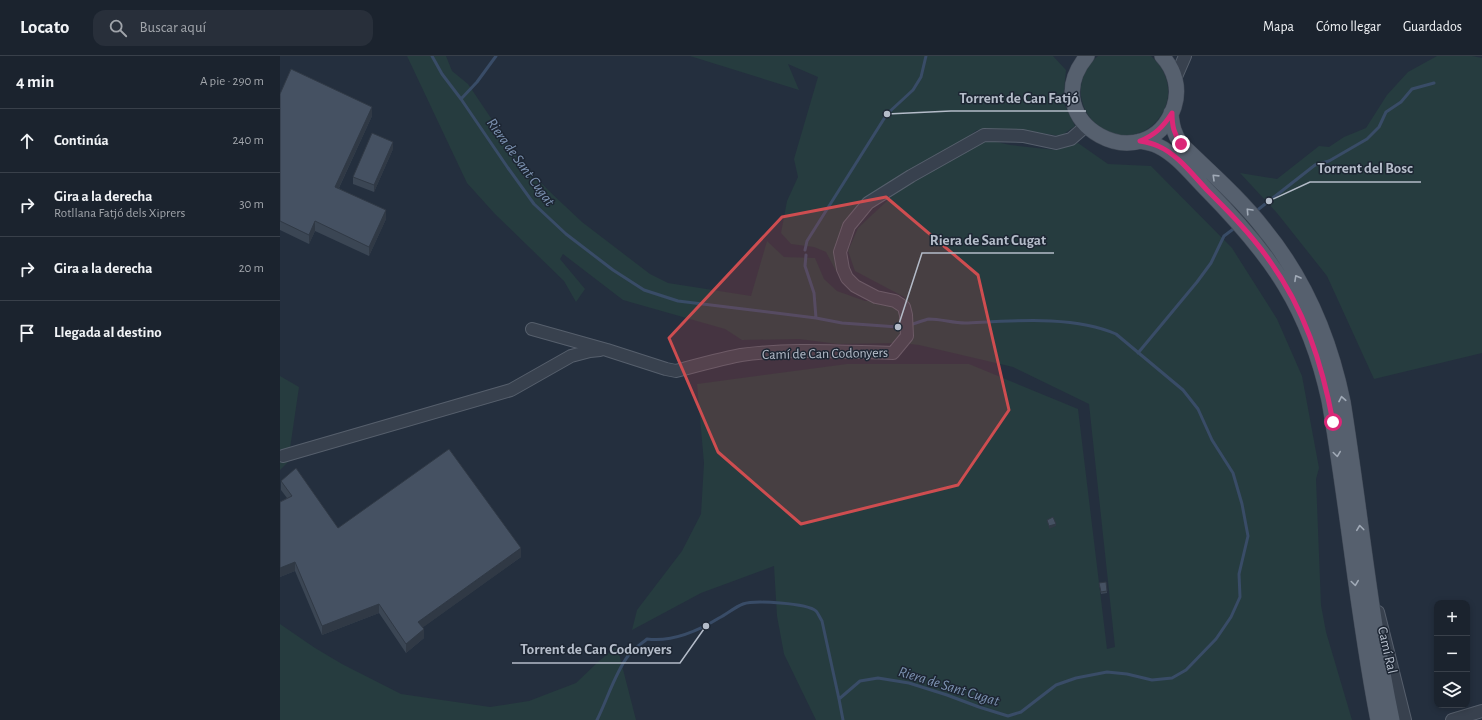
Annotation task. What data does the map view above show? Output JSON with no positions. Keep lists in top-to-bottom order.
{
  "streets": {
    "street": ["Camí de Can Codonyers", "Camí Ral"]
  },
  "water": ["Riera de Sant Cugat"],
  "places": [
    "Torrent de Can Fatjó",
    "Torrent del Bosc",
    "Riera de Sant Cugat",
    "Torrent de Can Codonyers"
  ],
  "page": {
    "header": "Locato",
    "search": "Buscar aquí",
    "nav": ["Mapa", "Cómo llegar", "Guardados"],
    "heading": ["4 min", "A pie · 290 m"],
    "list": [
      ["Continúa", "240 m"],
      ["Gira a la derecha", "Rotllana Fatjó dels Xiprers", "30 m"],
      ["Gira a la derecha", "20 m"],
      "Llegada al destino"
    ],
    "map_buttons": ["+", "−"]
  }
}
